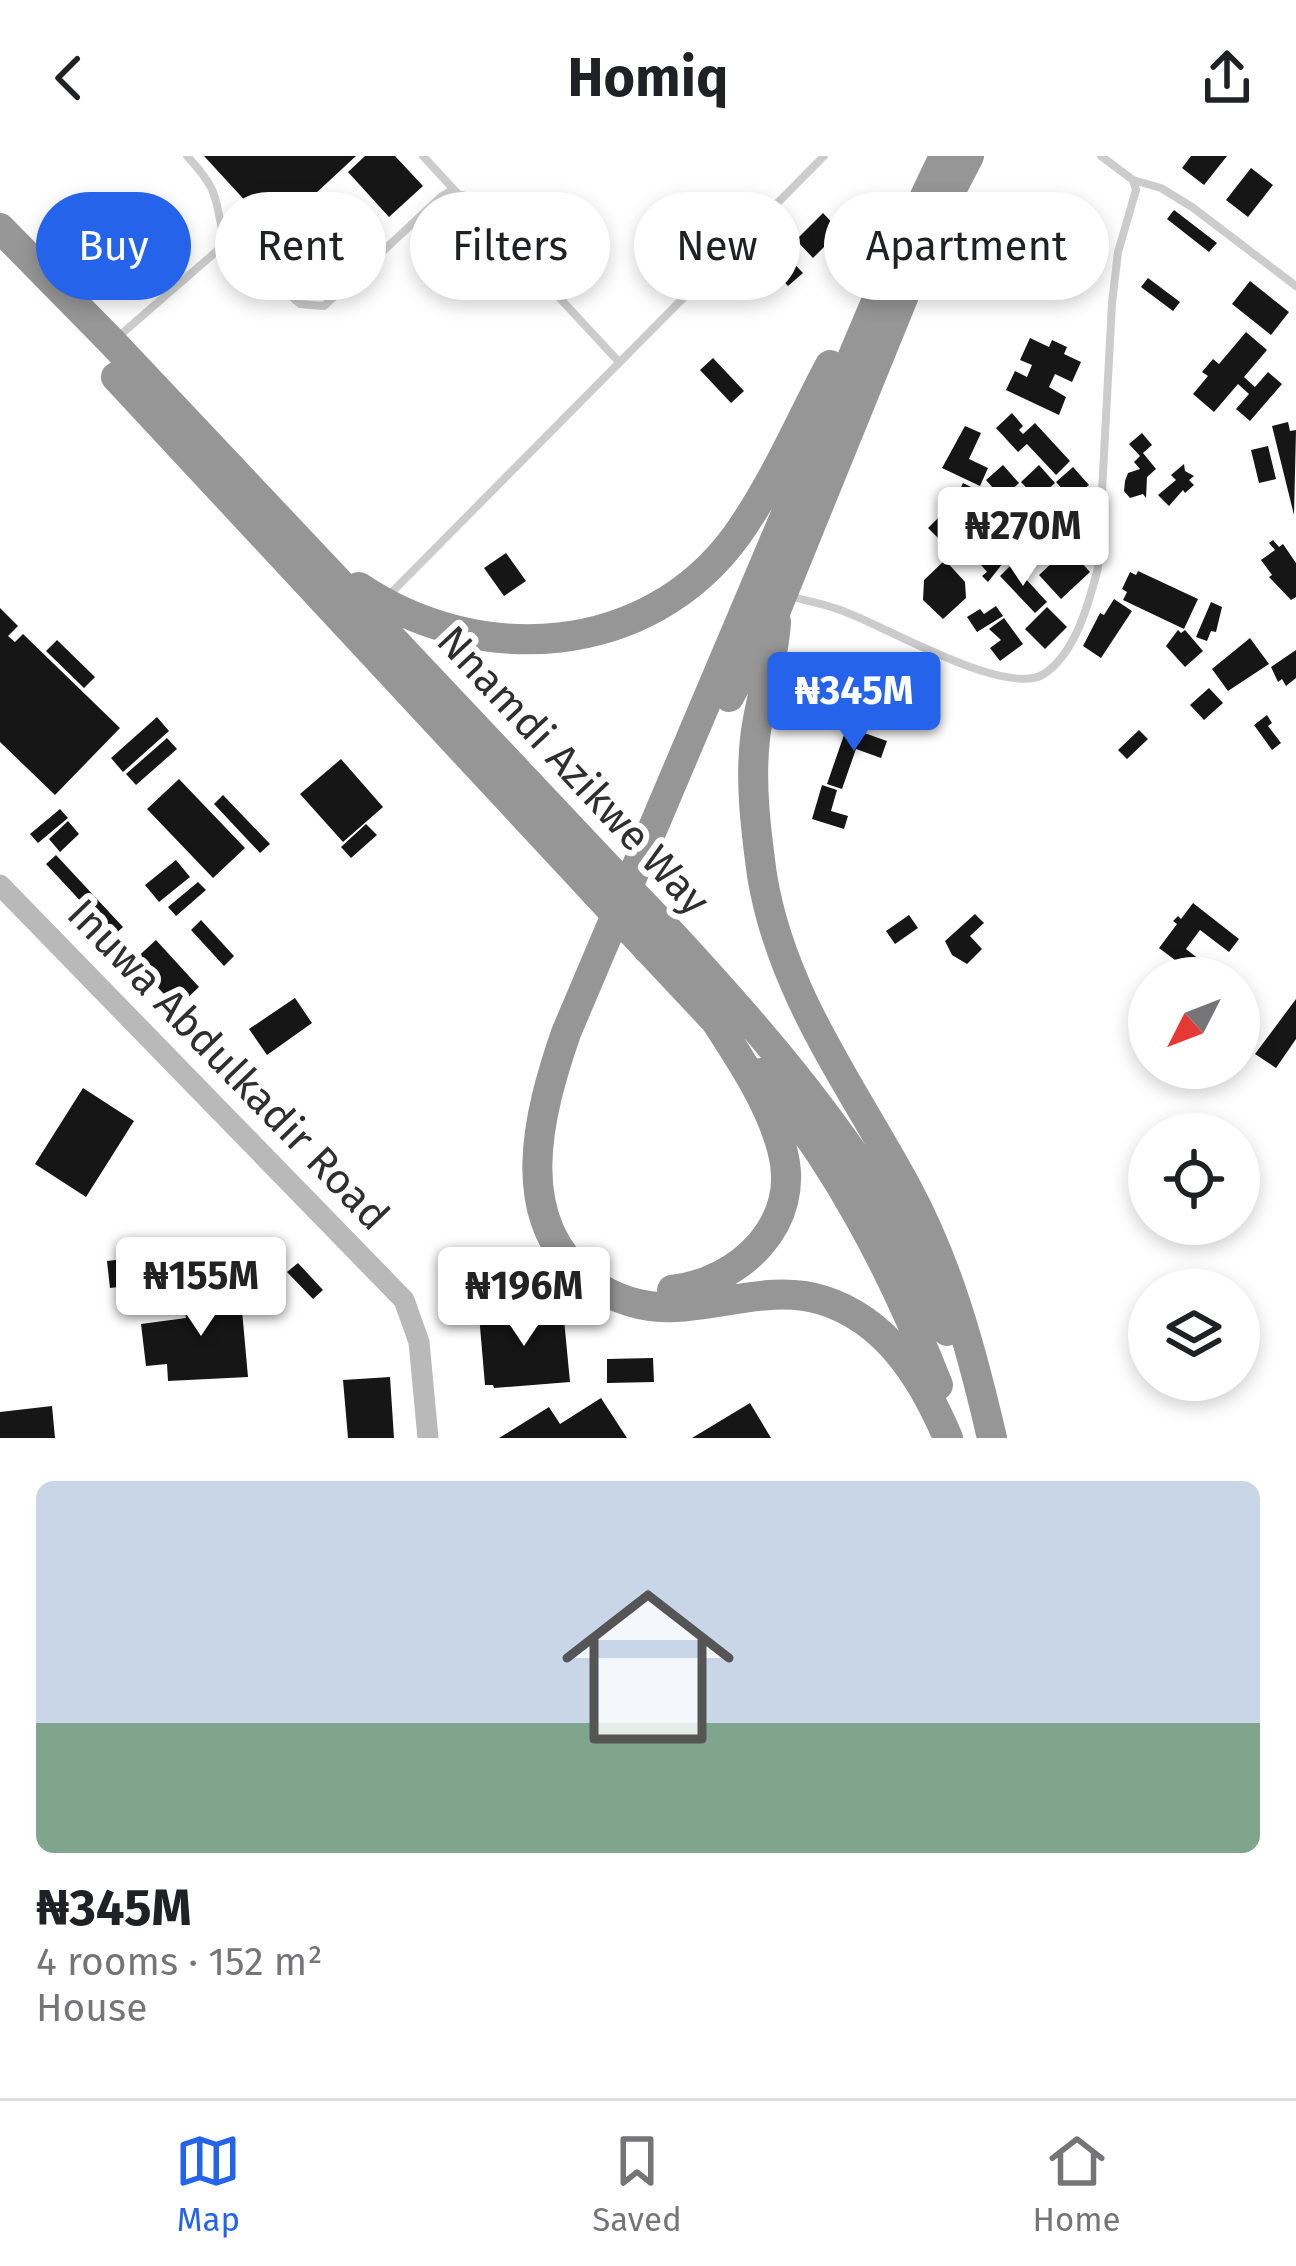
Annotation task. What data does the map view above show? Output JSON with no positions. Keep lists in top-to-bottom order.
{
  "streets": {
    "highway": ["Nnamdi Azikwe Way"],
    "street": ["Inuwa Abdulkadir Road"]
  },
  "north": "bottom left",
  "page": {
    "header": "Homiq",
    "chip": [
      "Buy",
      "Rent",
      "Filters",
      "New",
      "Apartment"
    ],
    "price": [
      "₦270M",
      "₦345M",
      "₦155M",
      "₦196M"
    ],
    "list": [
      {
        "name": "₦345M",
        "note": "4 rooms · 152 m² · House"
      }
    ],
    "tabs": ["Map", "Saved", "Home"]
  }
}
